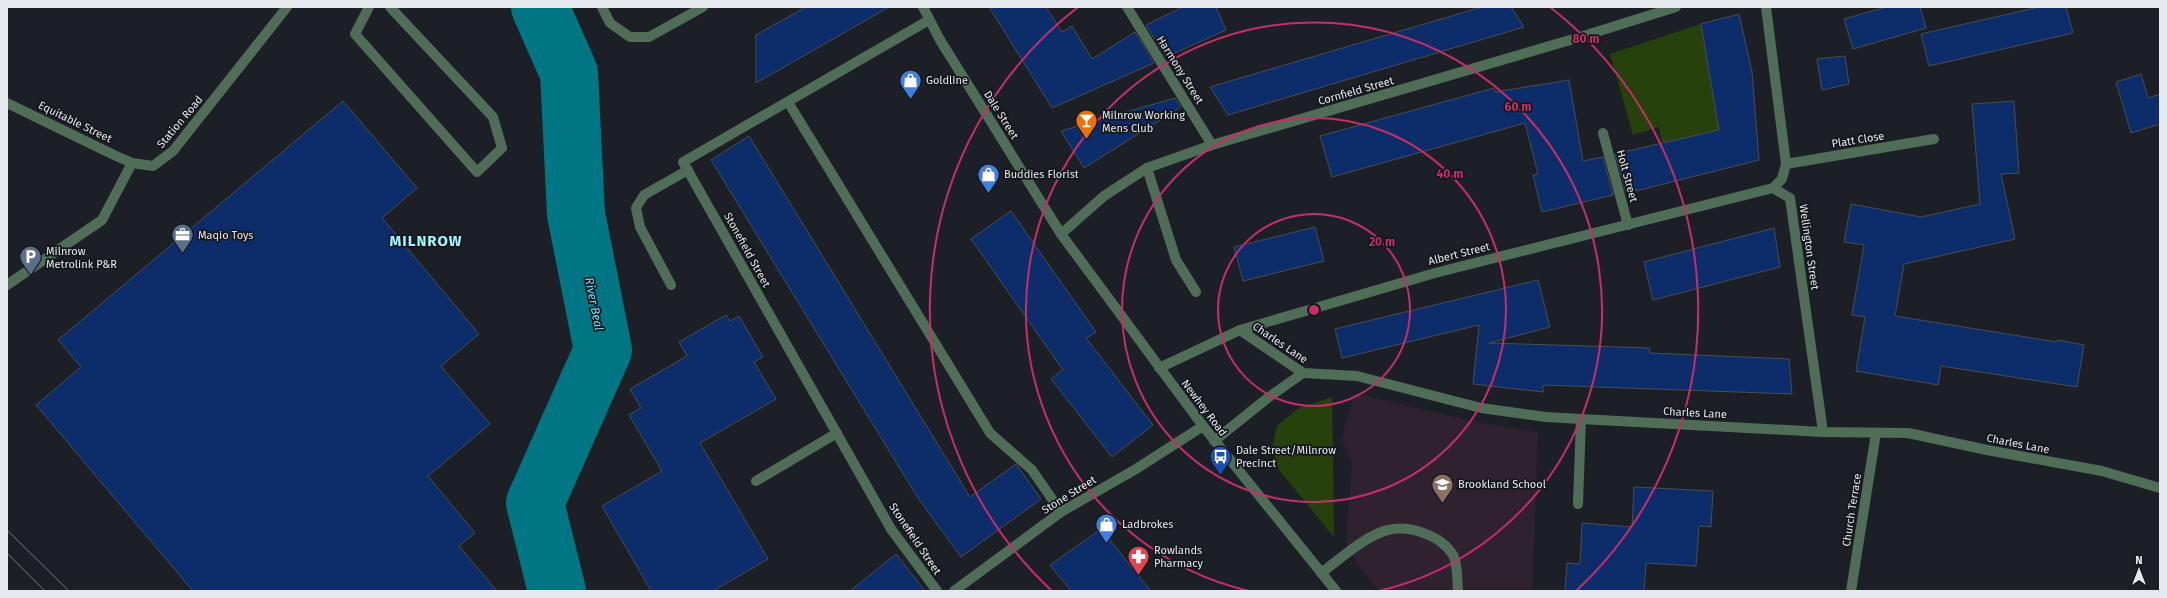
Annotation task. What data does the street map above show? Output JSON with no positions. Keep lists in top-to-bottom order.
{
  "streets": {
    "street": [
      "Harmony Street",
      "Cornfield Street",
      "Dale Street",
      "Equitable Street",
      "Station Road",
      "Platt Close",
      "Holt Street",
      "Wellington Street",
      "Stonefield Street",
      "Albert Street",
      "Charles Lane",
      "Newhey Road",
      "Stone Street",
      "Church Terrace"
    ]
  },
  "crossings": [
    ["Harmony Street", "Cornfield Street"],
    ["Cornfield Street", "Dale Street"],
    ["Cornfield Street", "Newhey Road"],
    ["Dale Street", "Newhey Road"],
    ["Equitable Street", "Station Road"],
    ["Holt Street", "Albert Street"],
    ["Wellington Street", "Albert Street"],
    ["Wellington Street", "Charles Lane"],
    ["Albert Street", "Charles Lane"],
    ["Albert Street", "Newhey Road"],
    ["Charles Lane", "Church Terrace"],
    ["Newhey Road", "Stone Street"]
  ],
  "districts": ["MILNROW"],
  "water": ["River Beal"],
  "places": {
    "shop": ["Goldline", "Buddies Florist", "Ladbrokes"],
    "bar": ["Milnrow Working Mens Club"],
    "office": ["Maqio Toys"],
    "parking": ["Milnrow Metrolink P&R"],
    "bus stop": ["Dale Street/Milnrow Precinct"],
    "school or university": ["Brookland School"],
    "pharmacy": ["Rowlands Pharmacy"]
  },
  "north": "top",
  "rings": [
    "80 m",
    "60 m",
    "40 m",
    "20 m"
  ]
}
